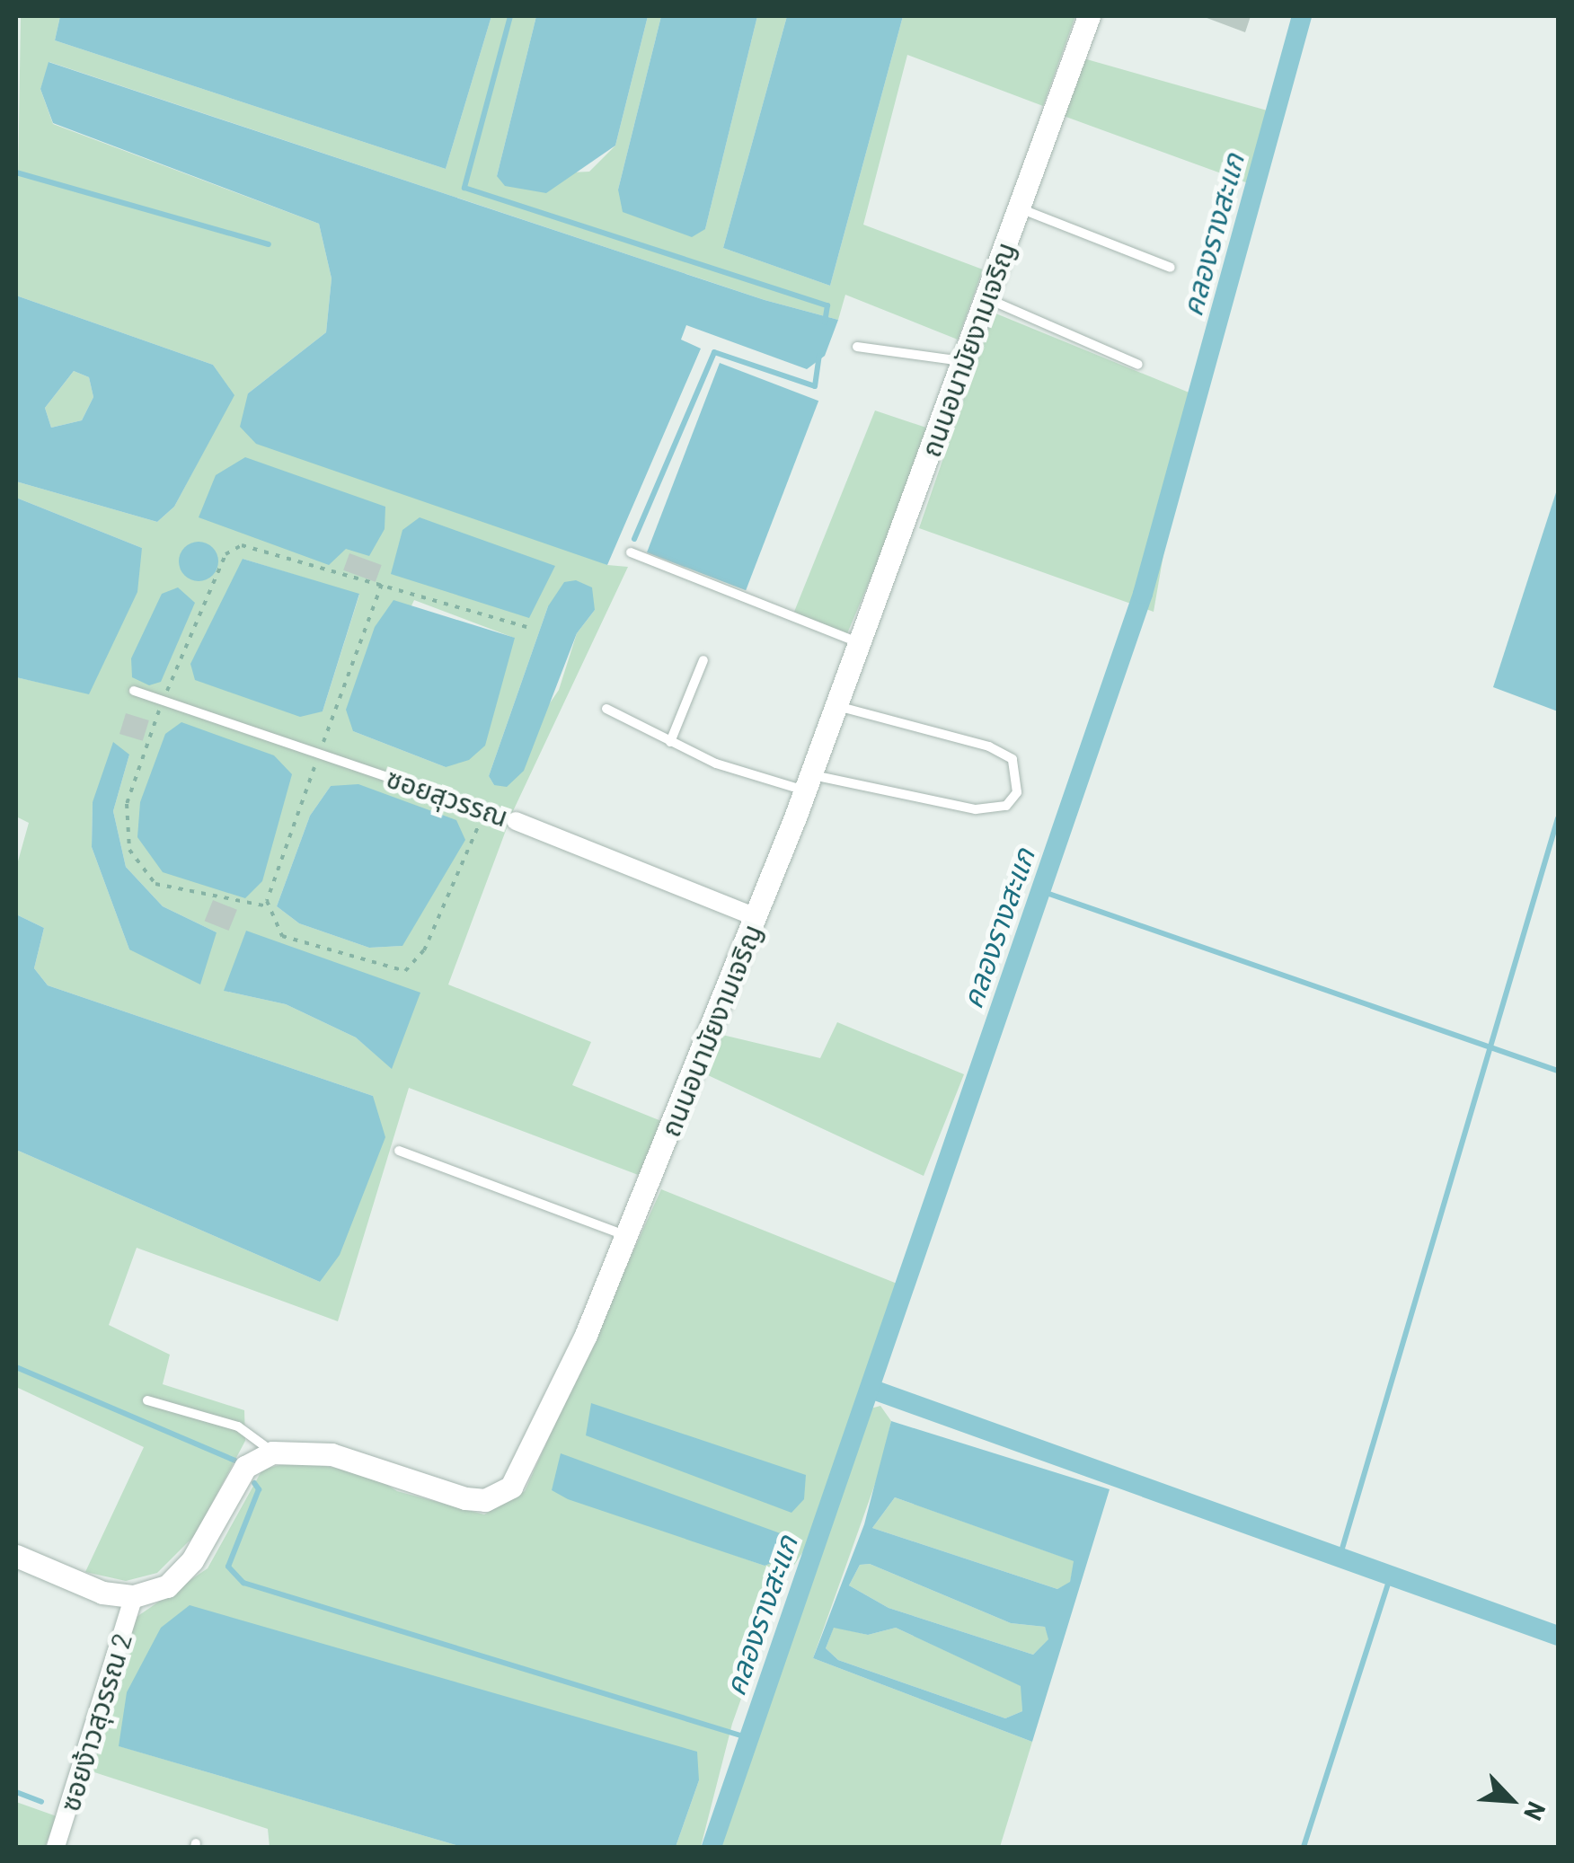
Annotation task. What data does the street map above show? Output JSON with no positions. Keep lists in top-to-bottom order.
{
  "streets": {
    "street": ["ถนนอนามัยงามเจริญ", "ซอยสุวรรณ", "ซอยง้าวสุวรรณ 2"]
  },
  "crossings": [
    ["ถนนอนามัยงามเจริญ", "ซอยสุวรรณ"]
  ],
  "water": ["คลองรางสะแก"],
  "north": "bottom right"
}
